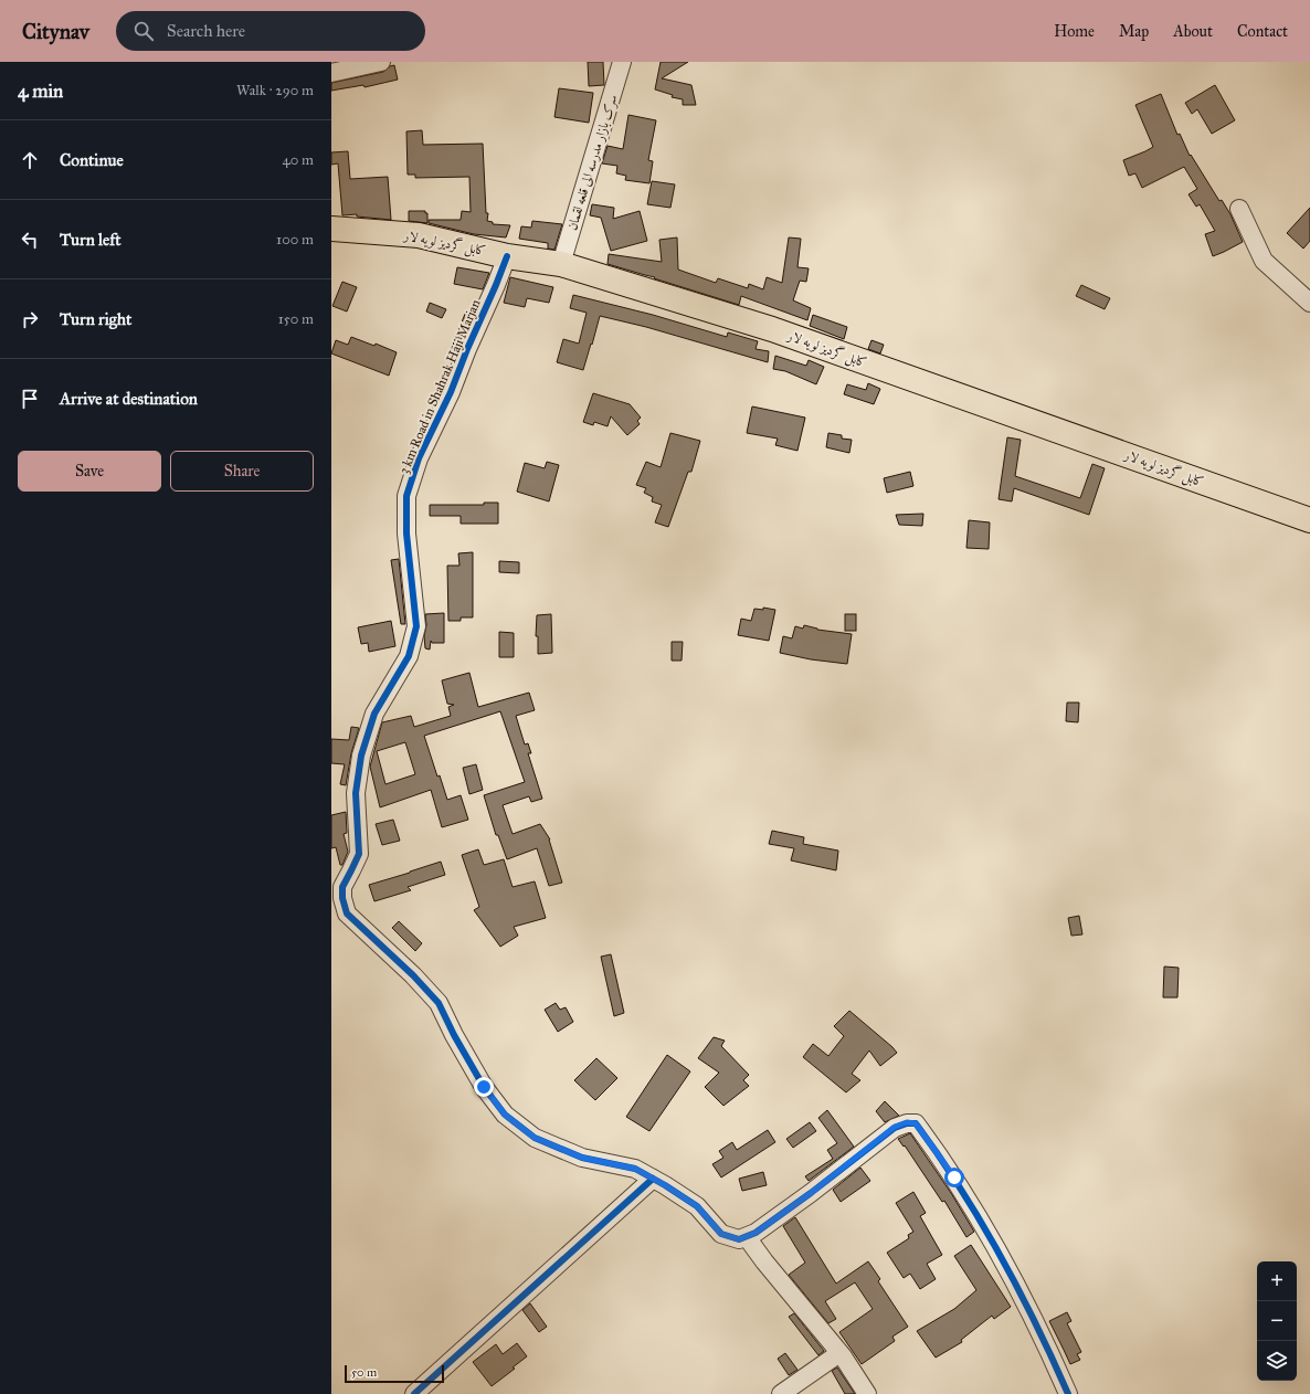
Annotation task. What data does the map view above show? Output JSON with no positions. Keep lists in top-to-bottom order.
{
  "streets": {
    "highway": ["کابل گردیز لویه لار"],
    "street": ["سرک بازار مدرسه الی قلعه لقمان", "3 km Road in Shahrak Haji Marjan"]
  },
  "crossings": [
    ["سرک بازار مدرسه الی قلعه لقمان", "کابل گردیز لویه لار"],
    ["کابل گردیز لویه لار", "3 km Road in Shahrak Haji Marjan"]
  ],
  "scale_bar": "50 m",
  "page": {
    "header": "Citynav",
    "search": "Search here",
    "nav": [
      "Home",
      "Map",
      "About",
      "Contact"
    ],
    "heading": ["4 min", "Walk · 290 m"],
    "list": [
      ["Continue", "40 m"],
      ["Turn left", "100 m"],
      ["Turn right", "150 m"],
      "Arrive at destination"
    ],
    "buttons": ["Save", "Share"],
    "map_buttons": ["+", "−"],
    "scale": "50 m"
  }
}
